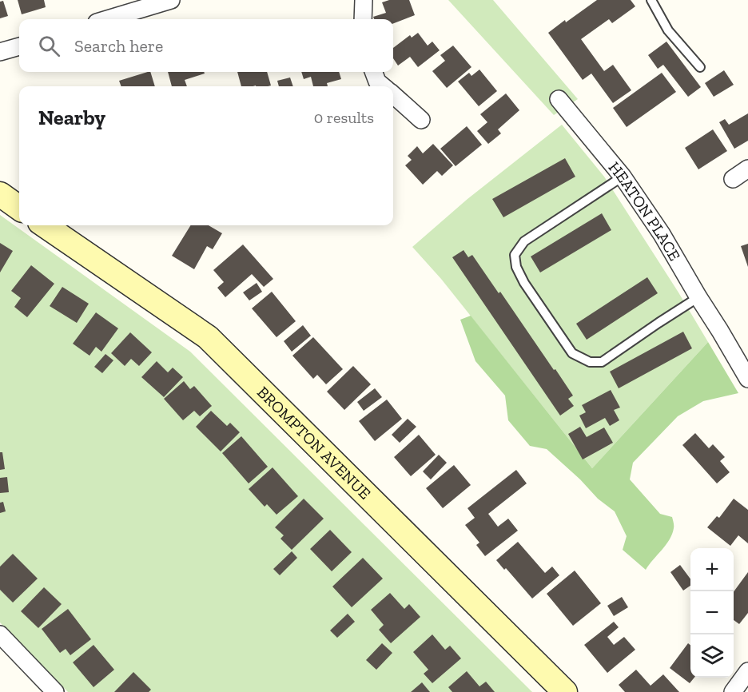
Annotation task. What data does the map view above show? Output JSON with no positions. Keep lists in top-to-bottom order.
{
  "streets": {
    "main road": ["BROMPTON AVENUE"],
    "street": ["HEATON PLACE"]
  },
  "page": {
    "search": "Search here",
    "heading": ["Nearby", "0 results"],
    "map_buttons": ["+", "−"]
  }
}
